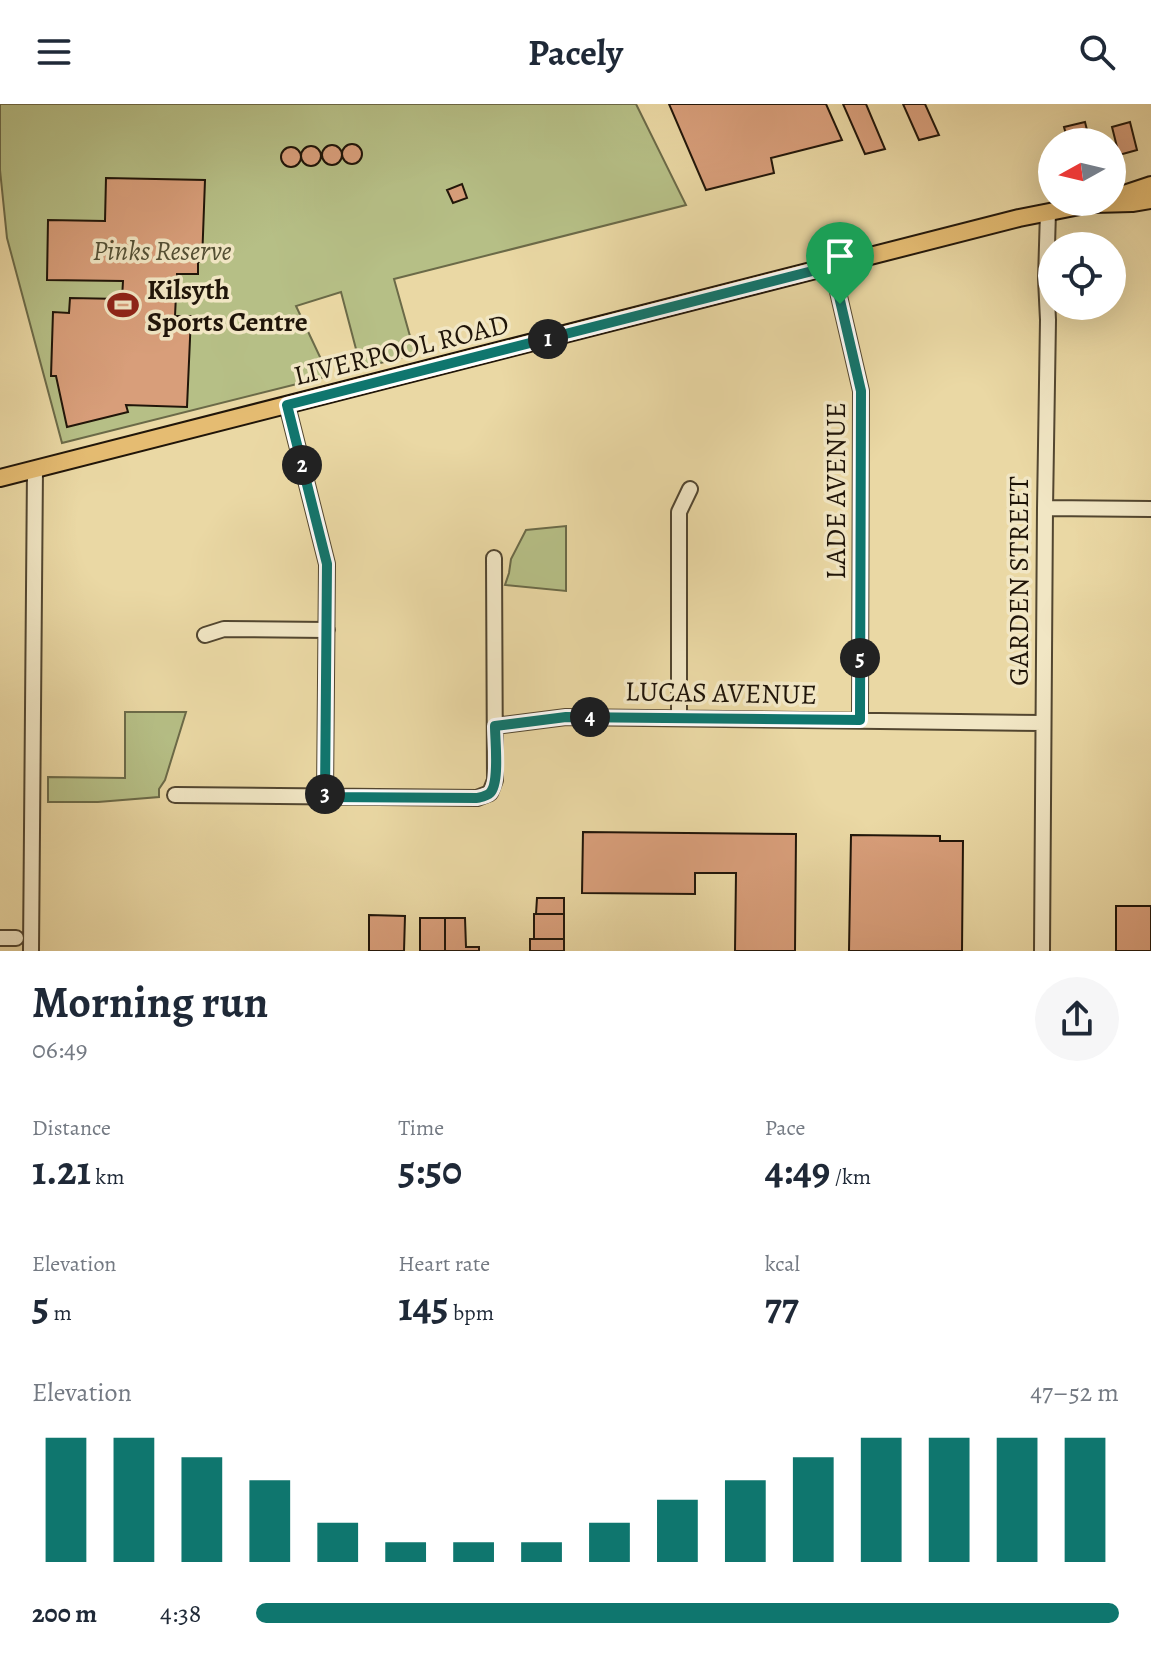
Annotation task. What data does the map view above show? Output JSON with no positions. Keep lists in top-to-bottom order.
{
  "streets": {
    "main road": ["LIVERPOOL ROAD"],
    "street": ["LADE AVENUE", "GARDEN STREET", "LUCAS AVENUE"]
  },
  "crossings": [
    ["LIVERPOOL ROAD", "LADE AVENUE"],
    ["LADE AVENUE", "LUCAS AVENUE"],
    ["GARDEN STREET", "LUCAS AVENUE"]
  ],
  "parks": ["Pinks Reserve"],
  "places": {
    "sports": ["Kilsyth Sports Centre"]
  },
  "north": "left",
  "page": {
    "header": "Pacely",
    "pins": [
      "1",
      "2",
      "5",
      "4",
      "3"
    ],
    "heading": ["Morning run", "06:49"],
    "stats": [
      ["Distance", "1.21 km"],
      ["Time", "5:50"],
      ["Pace", "4:49 /km"],
      ["Elevation", "5 m"],
      ["Heart rate", "145 bpm"],
      ["kcal", "77"]
    ],
    "chart": ["Elevation", "47–52 m"],
    "list": [
      {
        "name": "200 m",
        "note": "4:38"
      }
    ]
  }
}
